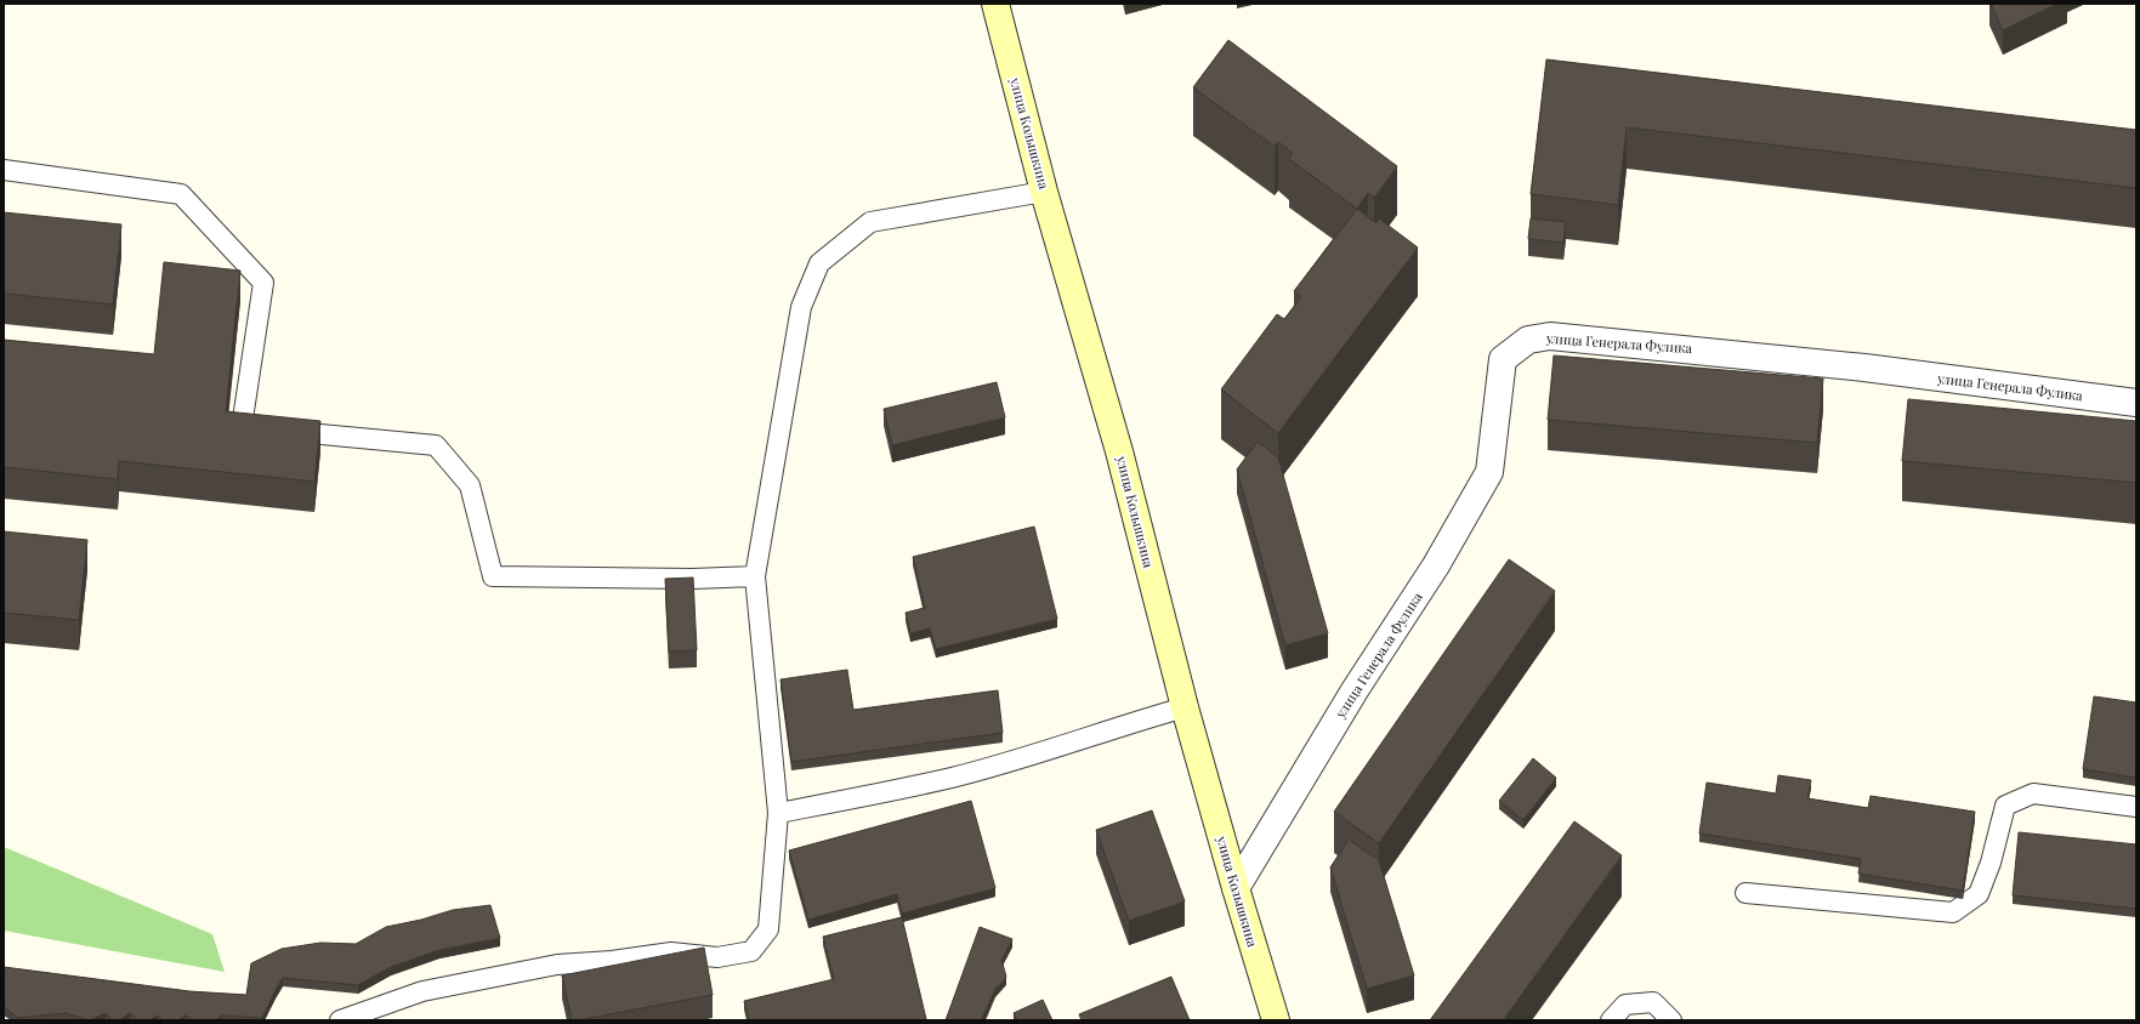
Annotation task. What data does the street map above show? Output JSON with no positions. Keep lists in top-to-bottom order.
{
  "streets": {
    "street": ["улица Колышкина", "улица Генерала Фулика"]
  },
  "crossings": [
    ["улица Колышкина", "улица Генерала Фулика"]
  ]
}
